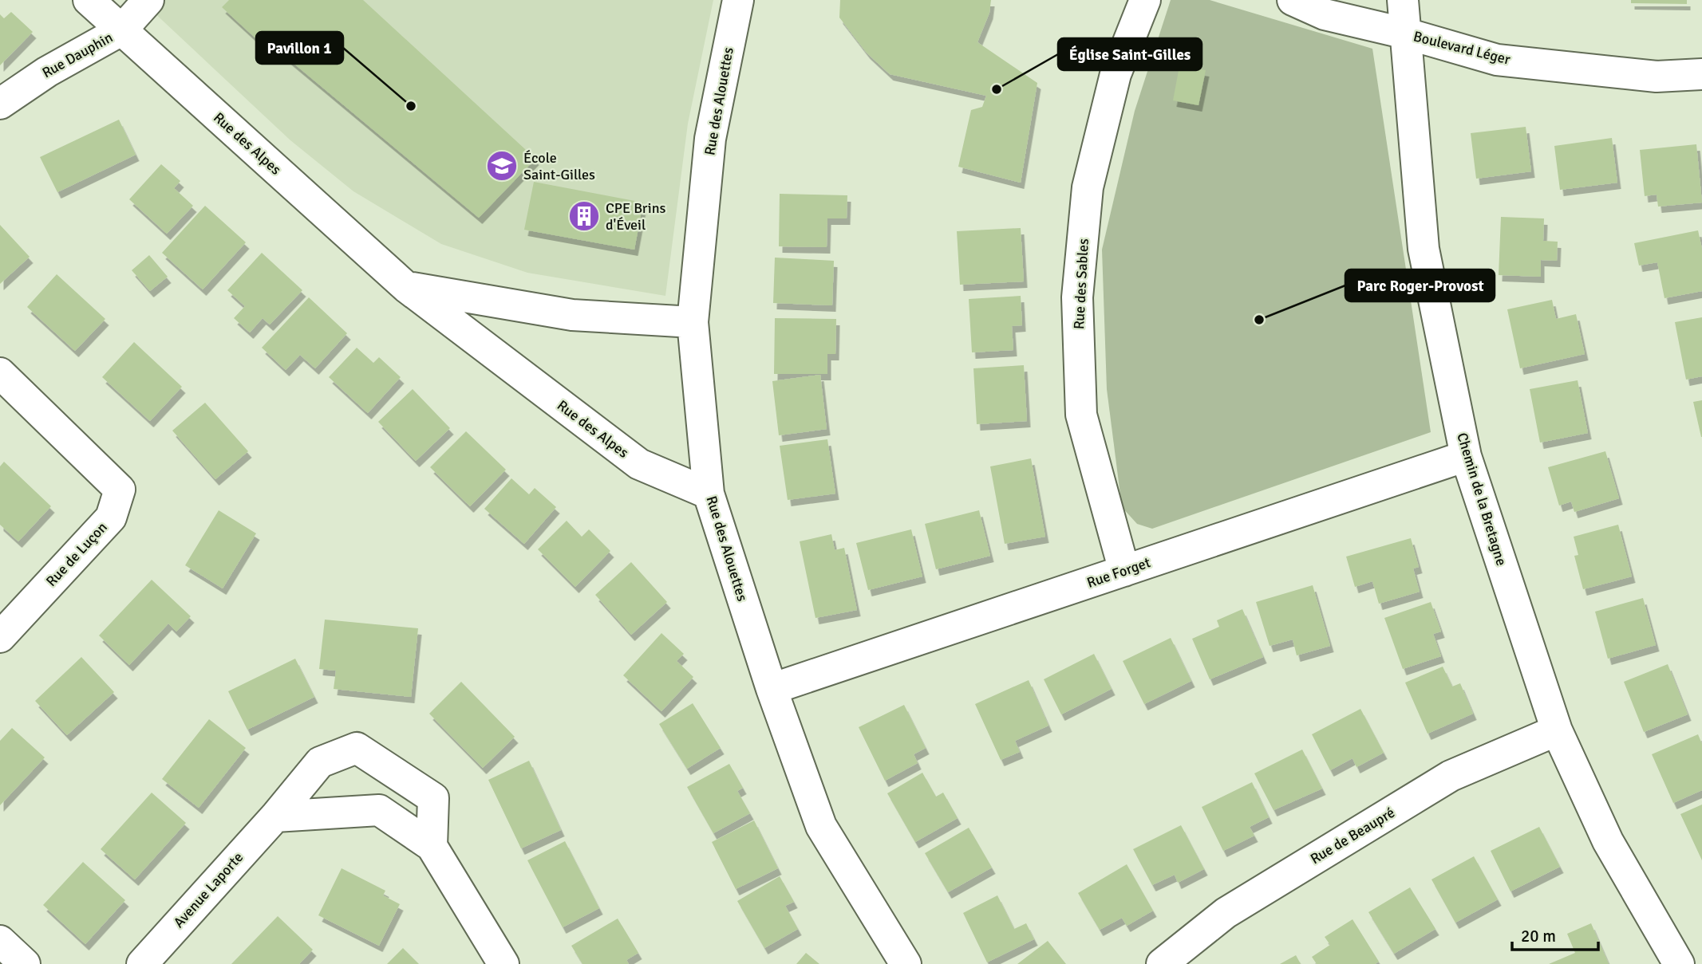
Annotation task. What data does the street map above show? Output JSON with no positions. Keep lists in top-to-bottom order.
{
  "streets": {
    "street": [
      "Boulevard Léger",
      "Rue Dauphin",
      "Rue des Alouettes",
      "Rue des Alpes",
      "Rue des Sables",
      "Chemin de la Bretagne",
      "Rue de Luçon",
      "Rue Forget",
      "Rue de Beaupré",
      "Avenue Laporte"
    ]
  },
  "crossings": [
    ["Boulevard Léger", "Chemin de la Bretagne"],
    ["Rue Dauphin", "Rue des Alpes"],
    ["Rue des Alouettes", "Rue des Alpes"],
    ["Rue des Alouettes", "Rue Forget"],
    ["Rue des Sables", "Rue Forget"],
    ["Chemin de la Bretagne", "Rue Forget"],
    ["Chemin de la Bretagne", "Rue de Beaupré"]
  ],
  "places": {
    "other": ["Église Saint-Gilles", "Pavillon 1", "Parc Roger-Provost"],
    "school or university": ["École Saint-Gilles"],
    "building": ["CPE Brins d'Éveil"]
  },
  "scale_bar": "20 m"
}
